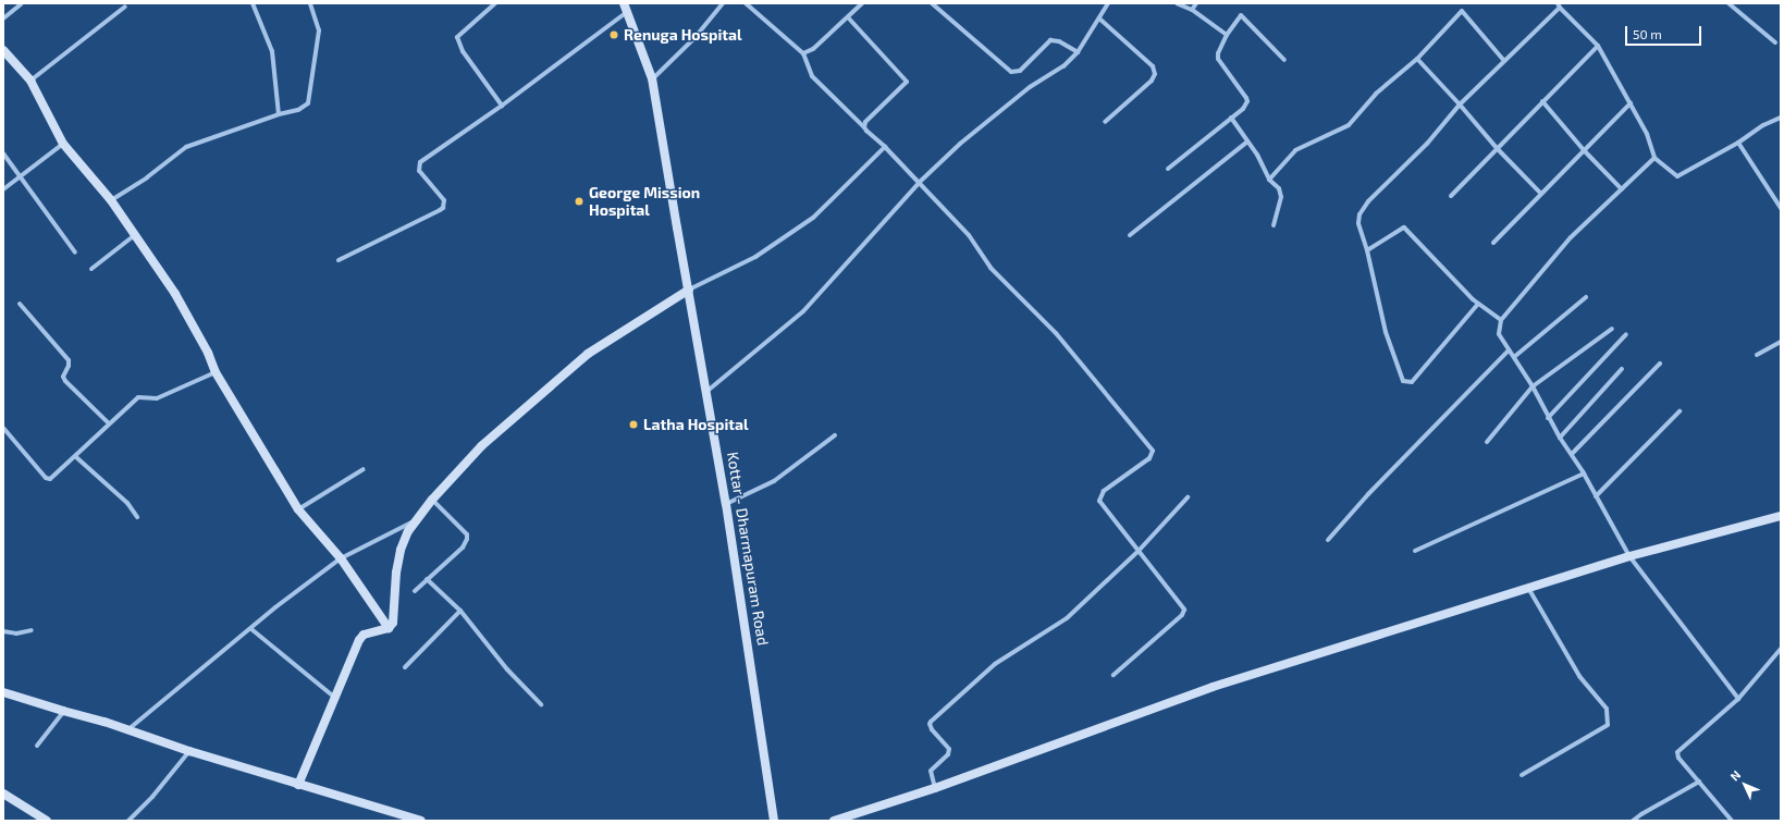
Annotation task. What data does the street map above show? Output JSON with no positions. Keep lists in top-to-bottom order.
{
  "streets": {
    "street": ["Kottar - Dharmapuram Road"]
  },
  "places": ["Renuga Hospital", "George Mission Hospital", "Latha Hospital"],
  "scale_bar": "50 m",
  "north": "top left"
}
